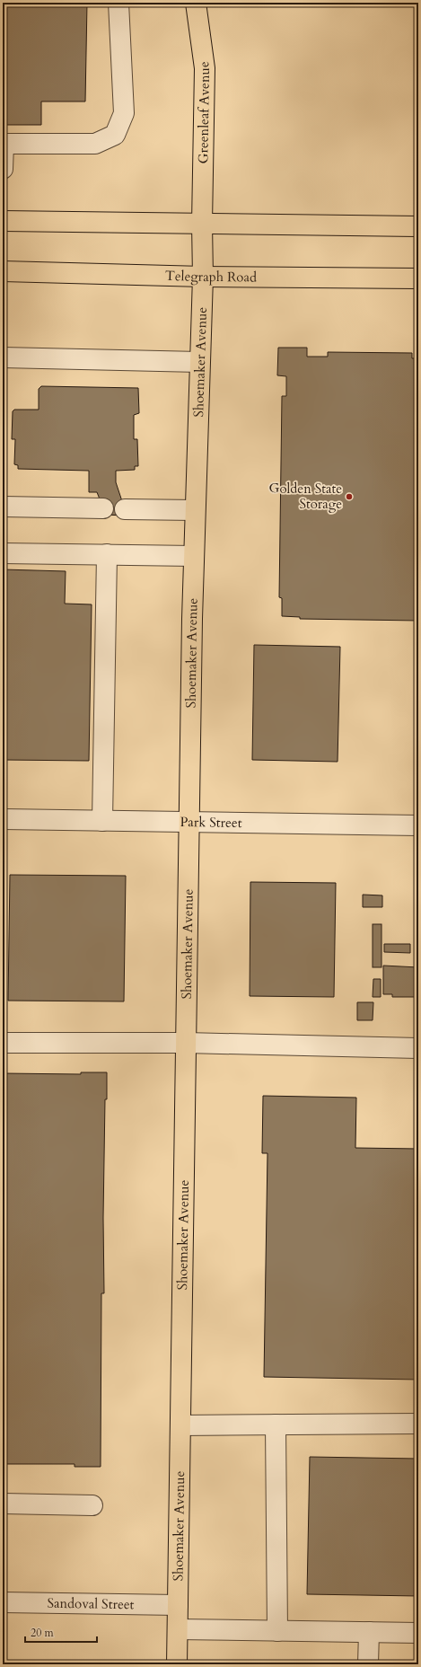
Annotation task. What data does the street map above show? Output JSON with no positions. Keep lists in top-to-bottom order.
{
  "streets": {
    "main road": ["Greenleaf Avenue", "Telegraph Road", "Shoemaker Avenue"],
    "street": ["Park Street", "Sandoval Street"]
  },
  "crossings": [
    ["Greenleaf Avenue", "Shoemaker Avenue"],
    ["Telegraph Road", "Shoemaker Avenue"],
    ["Shoemaker Avenue", "Park Street"],
    ["Shoemaker Avenue", "Sandoval Street"]
  ],
  "places": ["Golden State Storage"],
  "scale_bar": "20 m"
}
